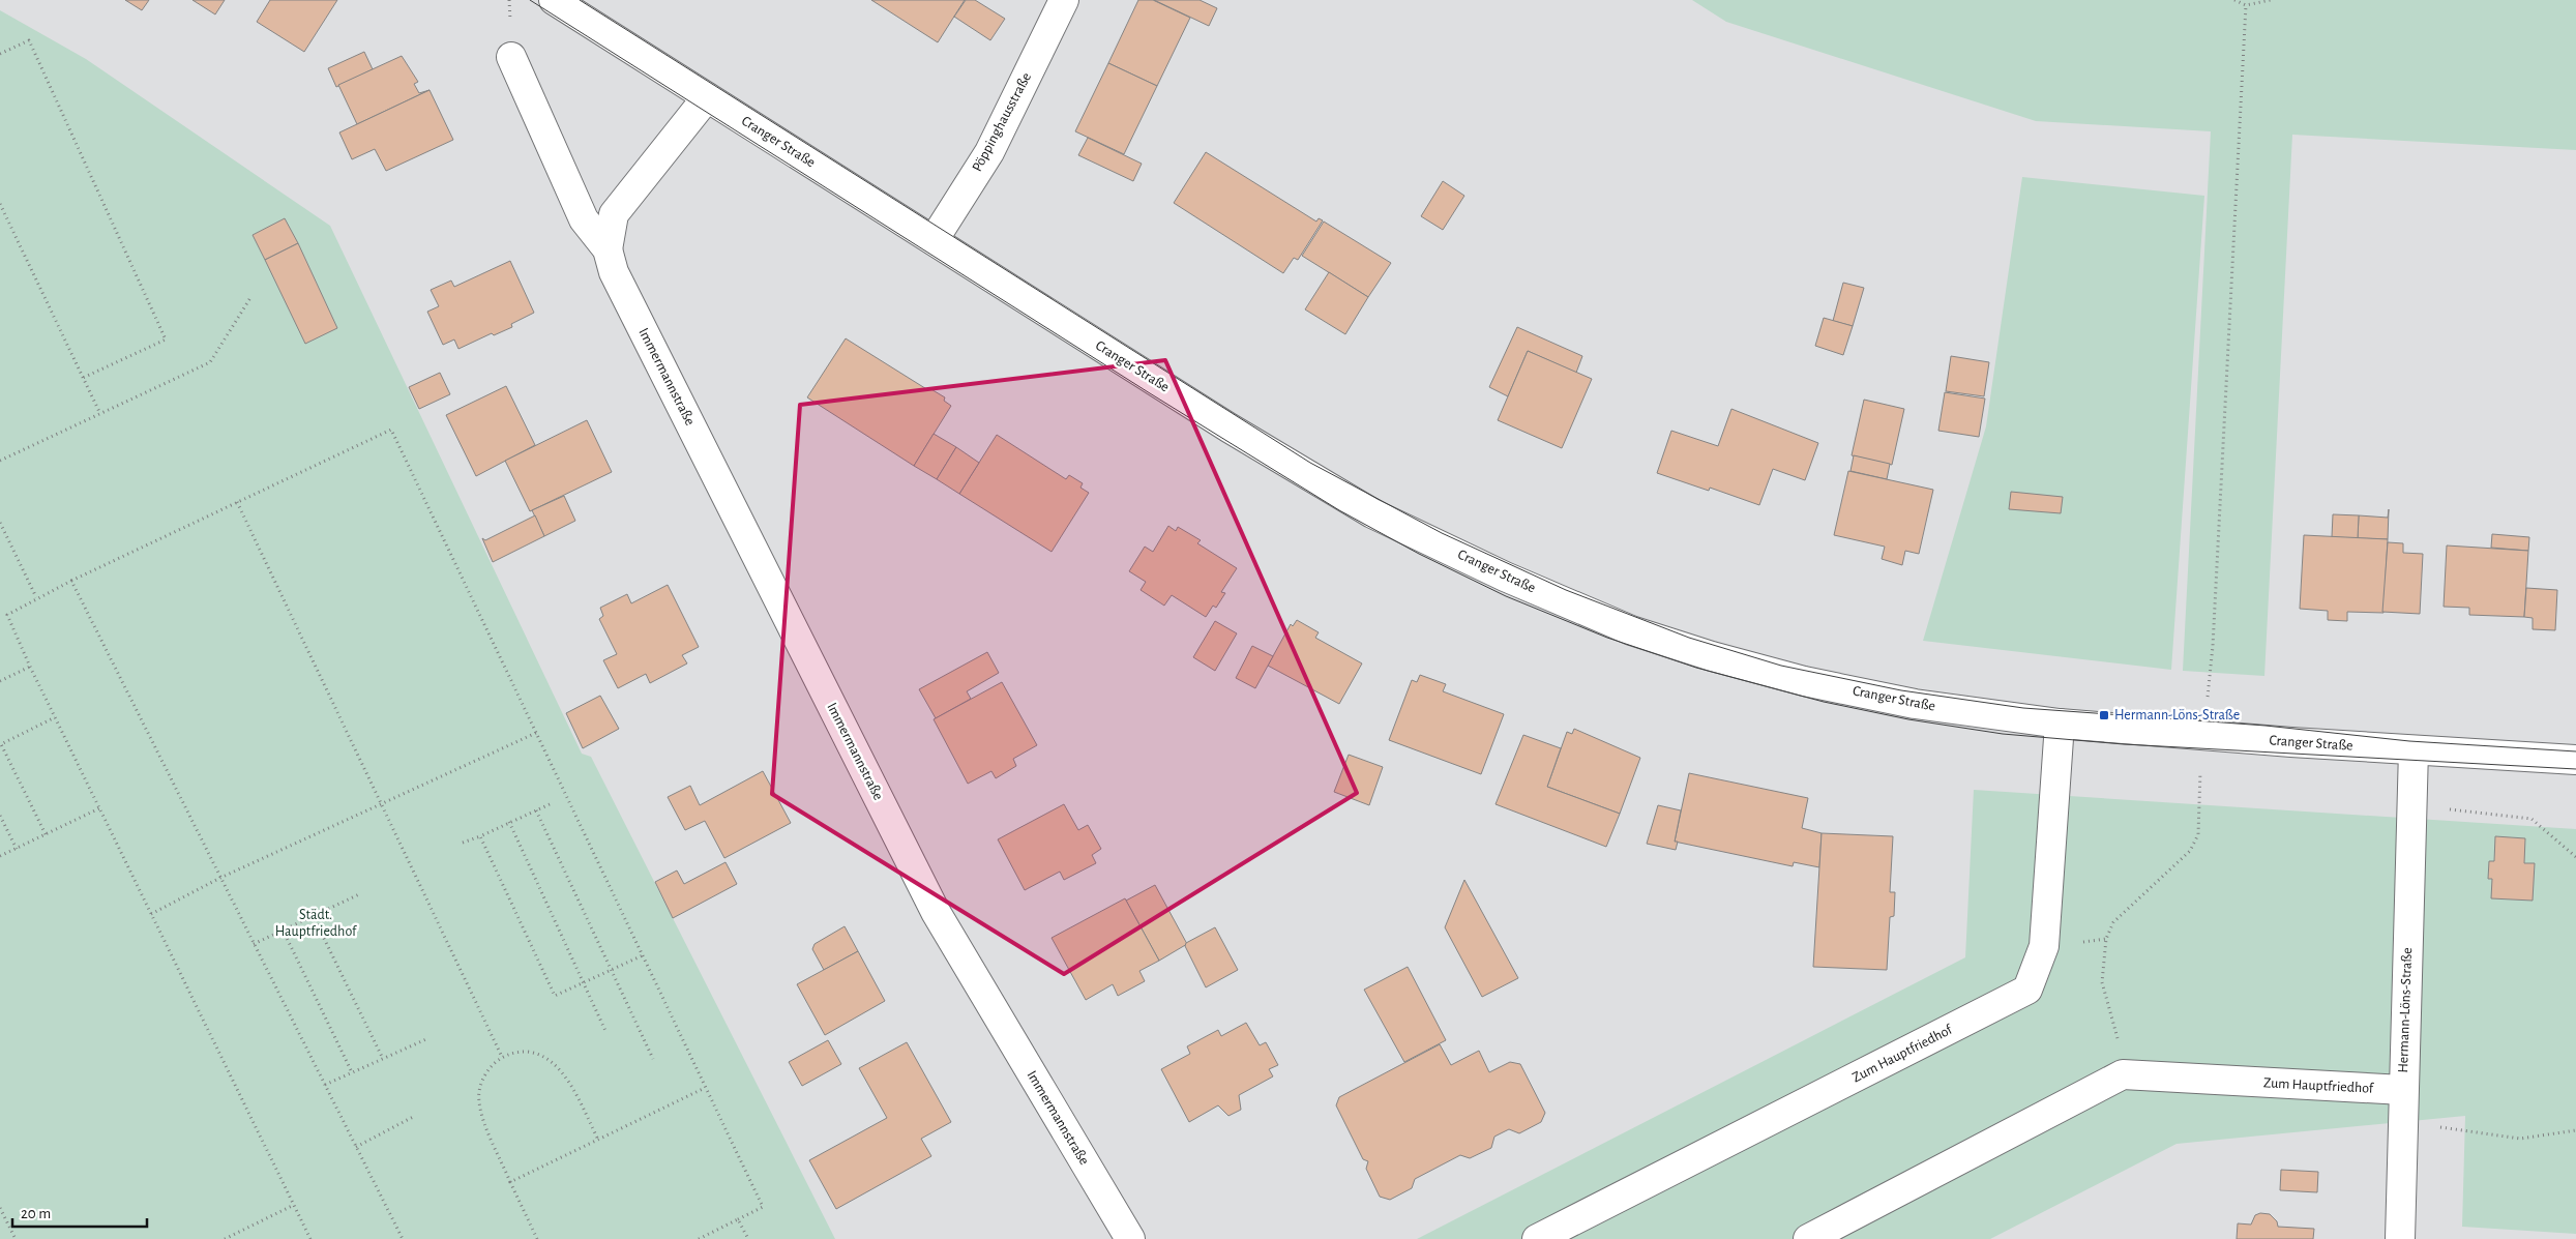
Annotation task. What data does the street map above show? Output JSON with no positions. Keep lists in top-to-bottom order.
{
  "streets": {
    "street": [
      "Pöppinghausstraße",
      "Cranger Straße",
      "Immermannstraße",
      "Hermann-Löns-Straße",
      "Zum Hauptfriedhof"
    ]
  },
  "crossings": [
    ["Pöppinghausstraße", "Cranger Straße"],
    ["Cranger Straße", "Immermannstraße"],
    ["Cranger Straße", "Hermann-Löns-Straße"],
    ["Cranger Straße", "Zum Hauptfriedhof"],
    ["Hermann-Löns-Straße", "Zum Hauptfriedhof"]
  ],
  "parks": ["Städt. Hauptfriedhof"],
  "places": {
    "transit": ["Hermann-Löns-Straße"]
  },
  "scale_bar": "20 m"
}
